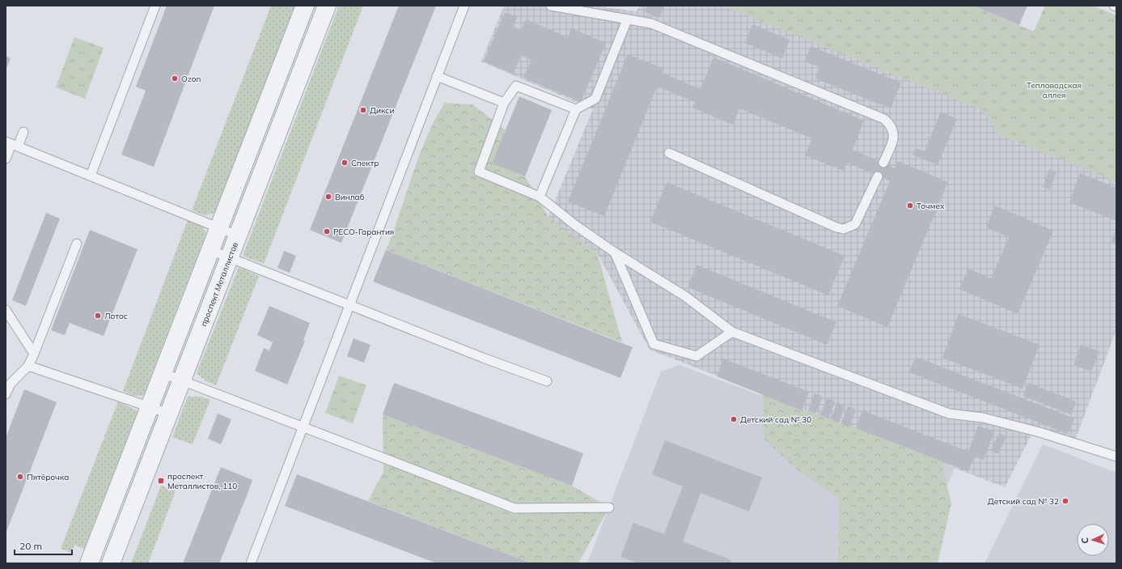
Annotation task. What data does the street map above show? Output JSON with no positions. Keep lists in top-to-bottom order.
{
  "streets": {
    "street": ["проспект Металлистов"]
  },
  "parks": ["Тепловодская аллея"],
  "places": {
    "other": [
      "Ozon",
      "Дикси",
      "Спектр",
      "Винлаб",
      "Точмех",
      "РЕСО-Гарантия",
      "Лотос",
      "Детский сад № 30",
      "Пятёрочка",
      "Детский сад № 32"
    ],
    "transit": ["проспект Металлистов, 110"]
  },
  "scale_bar": "20 m",
  "north": "left"
}
